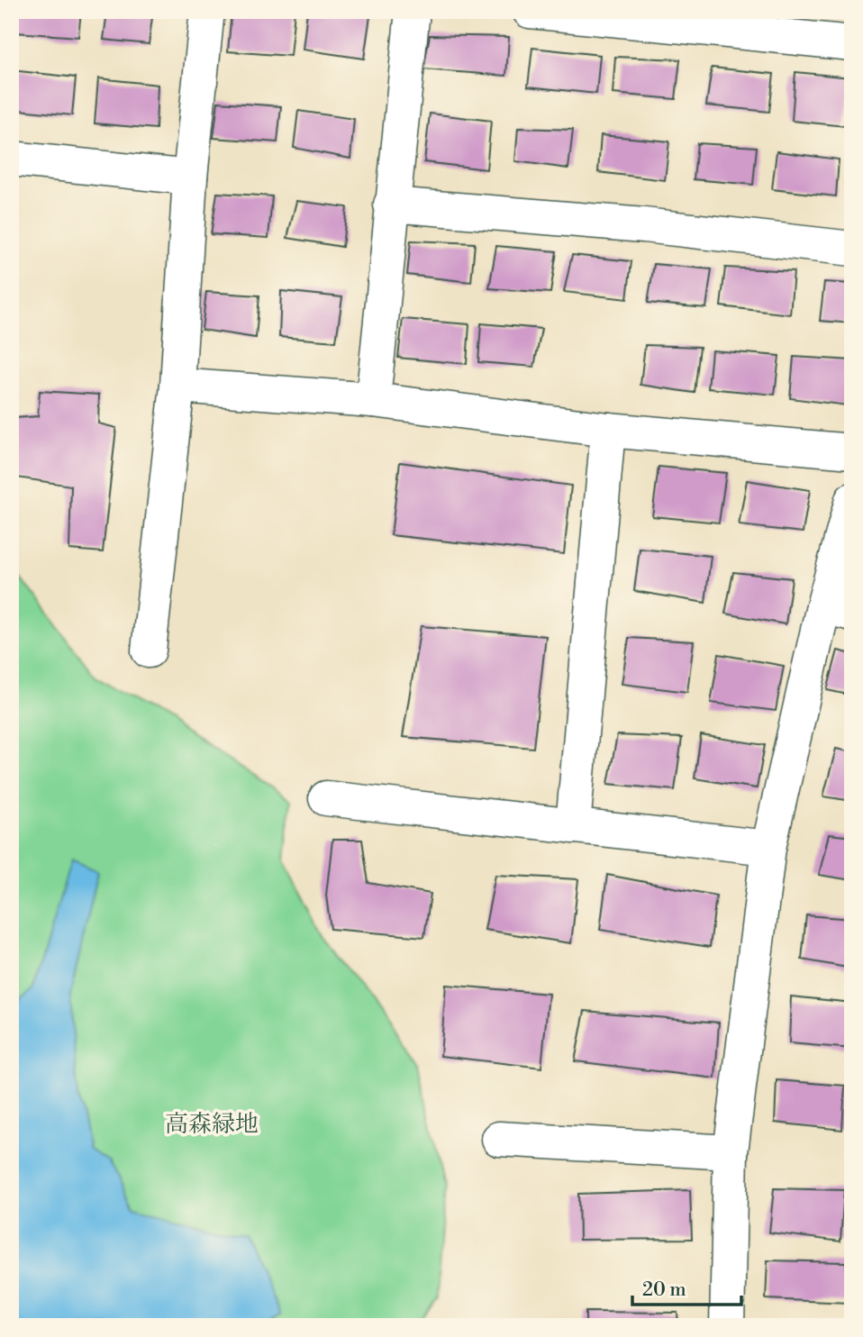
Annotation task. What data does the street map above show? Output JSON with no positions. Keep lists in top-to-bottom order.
{
  "parks": ["高森緑地"],
  "scale_bar": "20 m"
}
